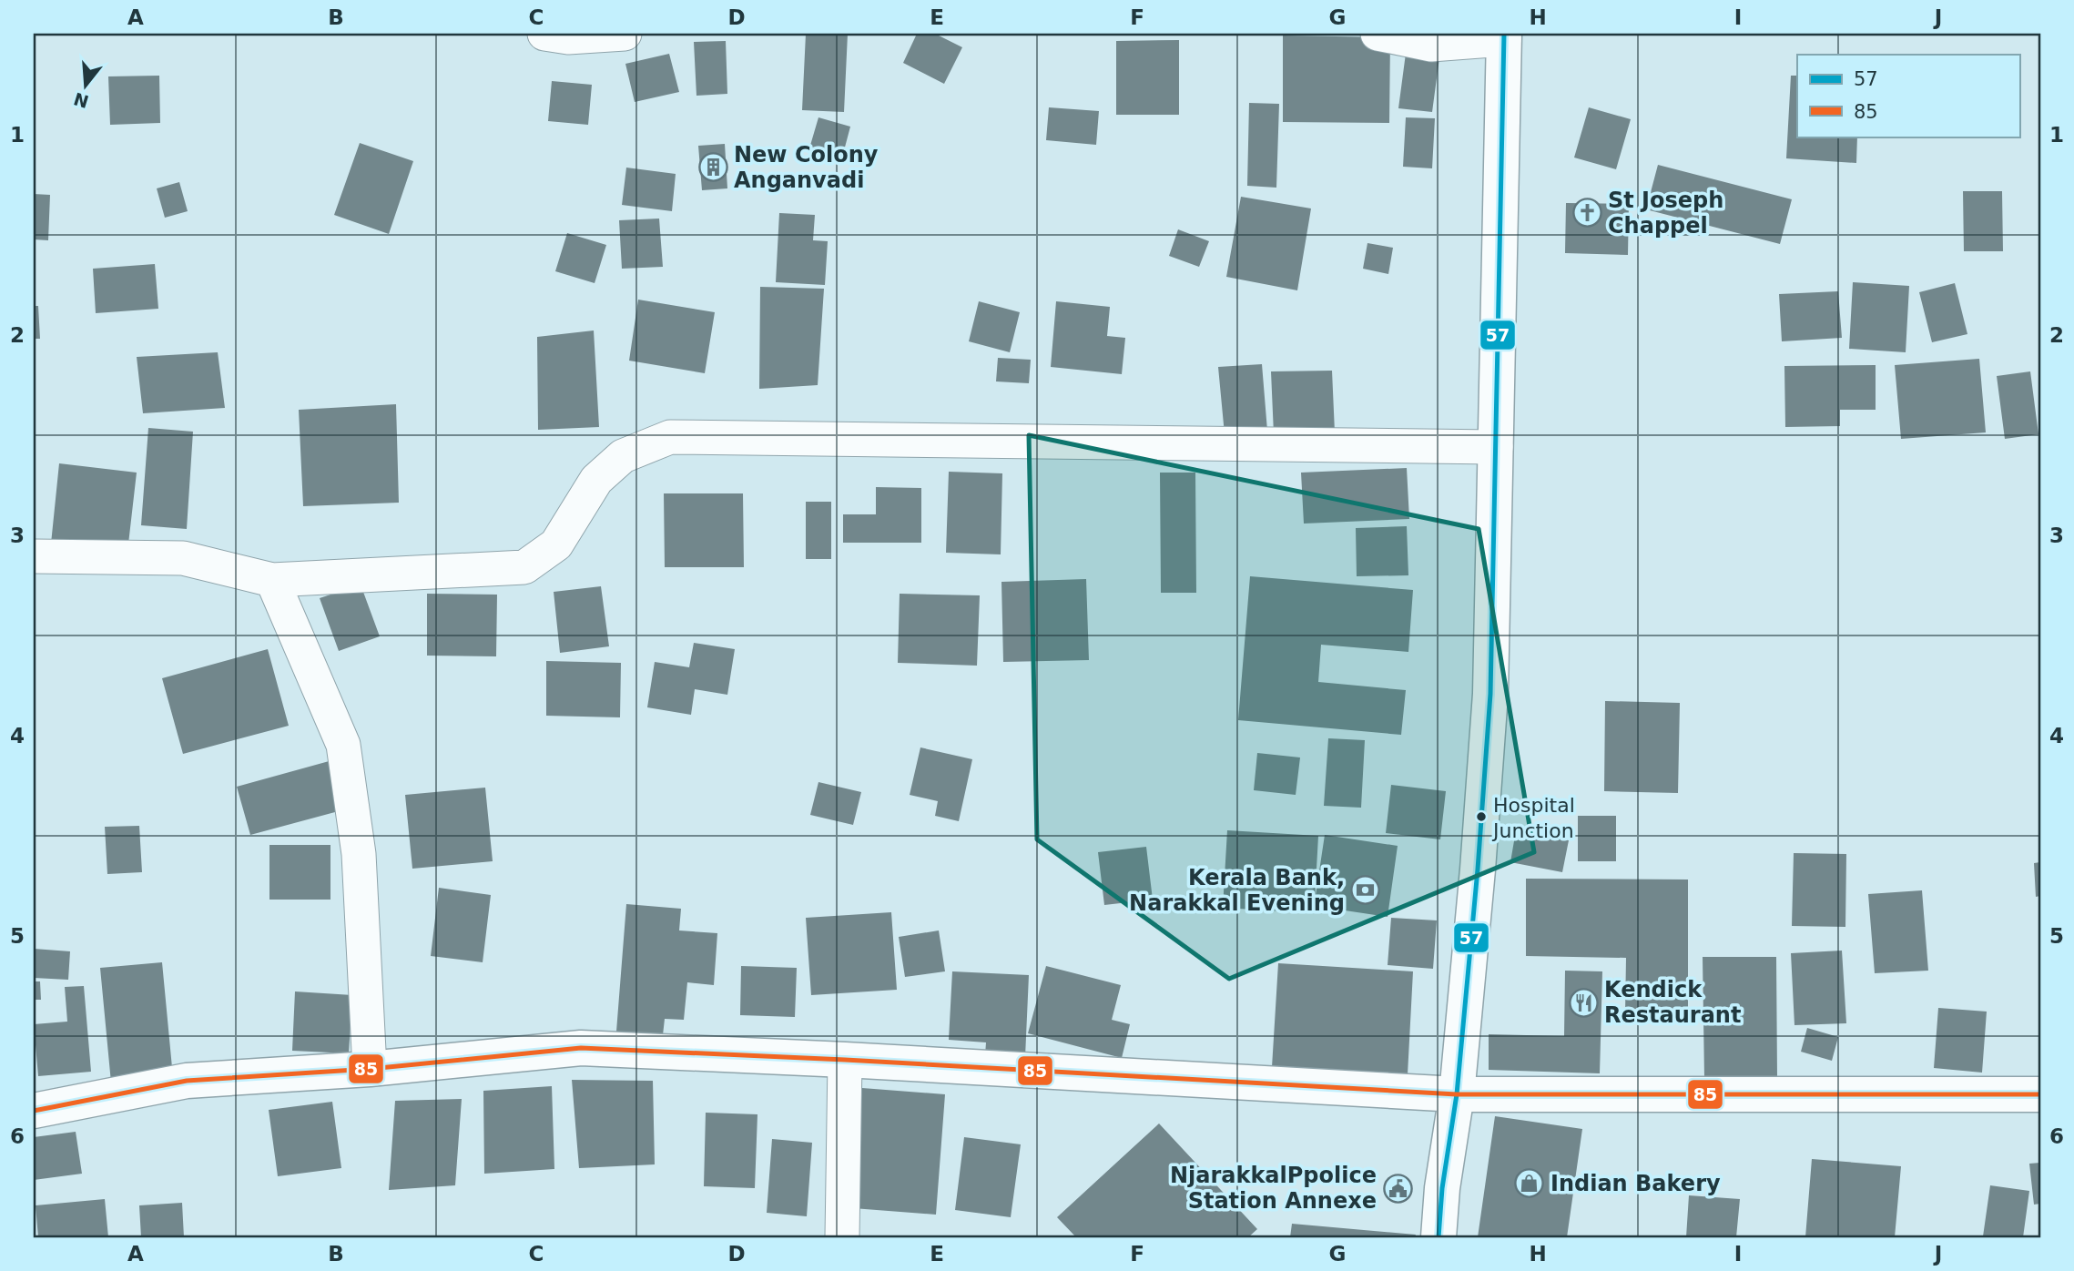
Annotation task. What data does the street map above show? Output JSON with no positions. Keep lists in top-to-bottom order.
{
  "places": {
    "building": ["New Colony Anganvadi"],
    "church": ["St Joseph Chappel"],
    "other": ["Hospital Junction"],
    "bank": ["Kerala Bank, Narakkal Evening"],
    "restaurant": ["Kendick Restaurant"],
    "shop": ["Indian Bakery"],
    "public building": ["NjarakkalPpolice Station Annexe"]
  },
  "lines": ["transit line 57", "transit line 85"],
  "legend": ["57", "85"],
  "north": "bottom",
  "grid": {
    "columns": [
      "A",
      "B",
      "C",
      "D",
      "E",
      "F",
      "G",
      "H",
      "I",
      "J"
    ],
    "rows": [
      "1",
      "2",
      "3",
      "4",
      "5",
      "6"
    ]
  }
}
